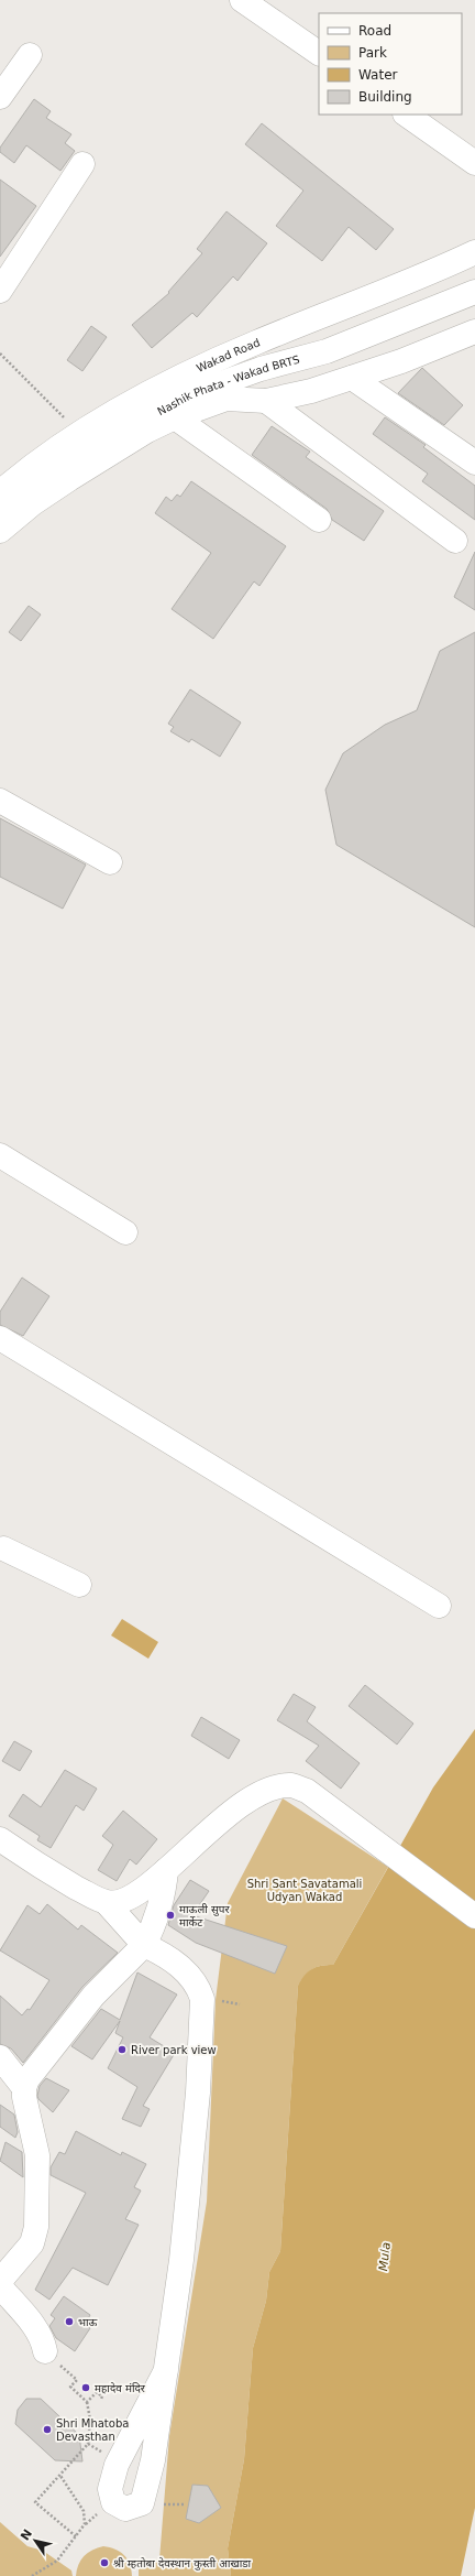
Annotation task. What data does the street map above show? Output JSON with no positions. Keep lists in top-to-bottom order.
{
  "streets": {
    "street": ["Wakad Road", "Nashik Phata - Wakad BRTS"]
  },
  "water": ["Mula"],
  "parks": ["Shri Sant Savatamali Udyan Wakad"],
  "places": [
    "माऊली सुपर मार्केट",
    "River park view",
    "भाऊ",
    "महादेव मंदिर",
    "Shri Mhatoba Devasthan",
    "श्री म्हतोबा देवस्थान कुस्ती आखाडा"
  ],
  "legend": [
    "Road",
    "Park",
    "Water",
    "Building"
  ],
  "north": "top left"
}
